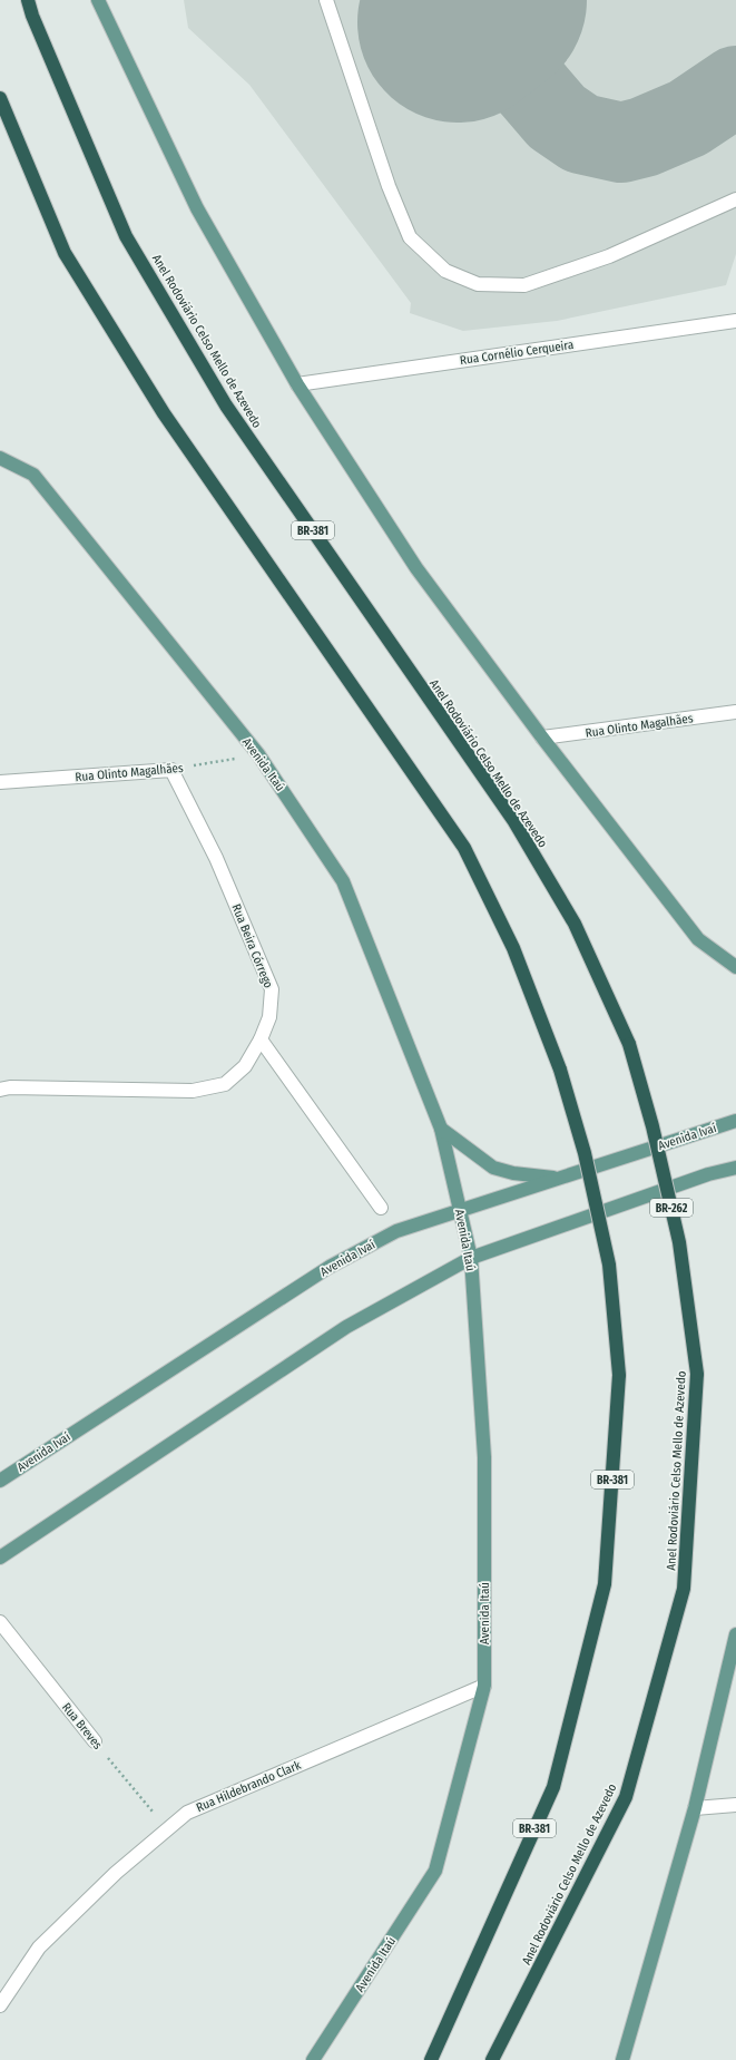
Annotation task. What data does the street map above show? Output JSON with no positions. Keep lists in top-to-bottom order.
{
  "streets": {
    "highway": ["Anel Rodoviário Celso Mello de Azevedo", "BR-381", "BR-262"],
    "main road": ["Avenida Itaú", "Avenida Ivaí"],
    "street": [
      "Rua Cornélio Cerqueira",
      "Rua Olinto Magalhães",
      "Rua Beira Córrego",
      "Rua Breves",
      "Rua Hildebrando Clark"
    ]
  },
  "crossings": [
    ["Rua Olinto Magalhães", "Avenida Itaú"],
    ["Rua Olinto Magalhães", "Rua Beira Córrego"],
    ["Avenida Itaú", "Avenida Ivaí"],
    ["Avenida Itaú", "Rua Hildebrando Clark"],
    ["Rua Breves", "Rua Hildebrando Clark"]
  ]
}
